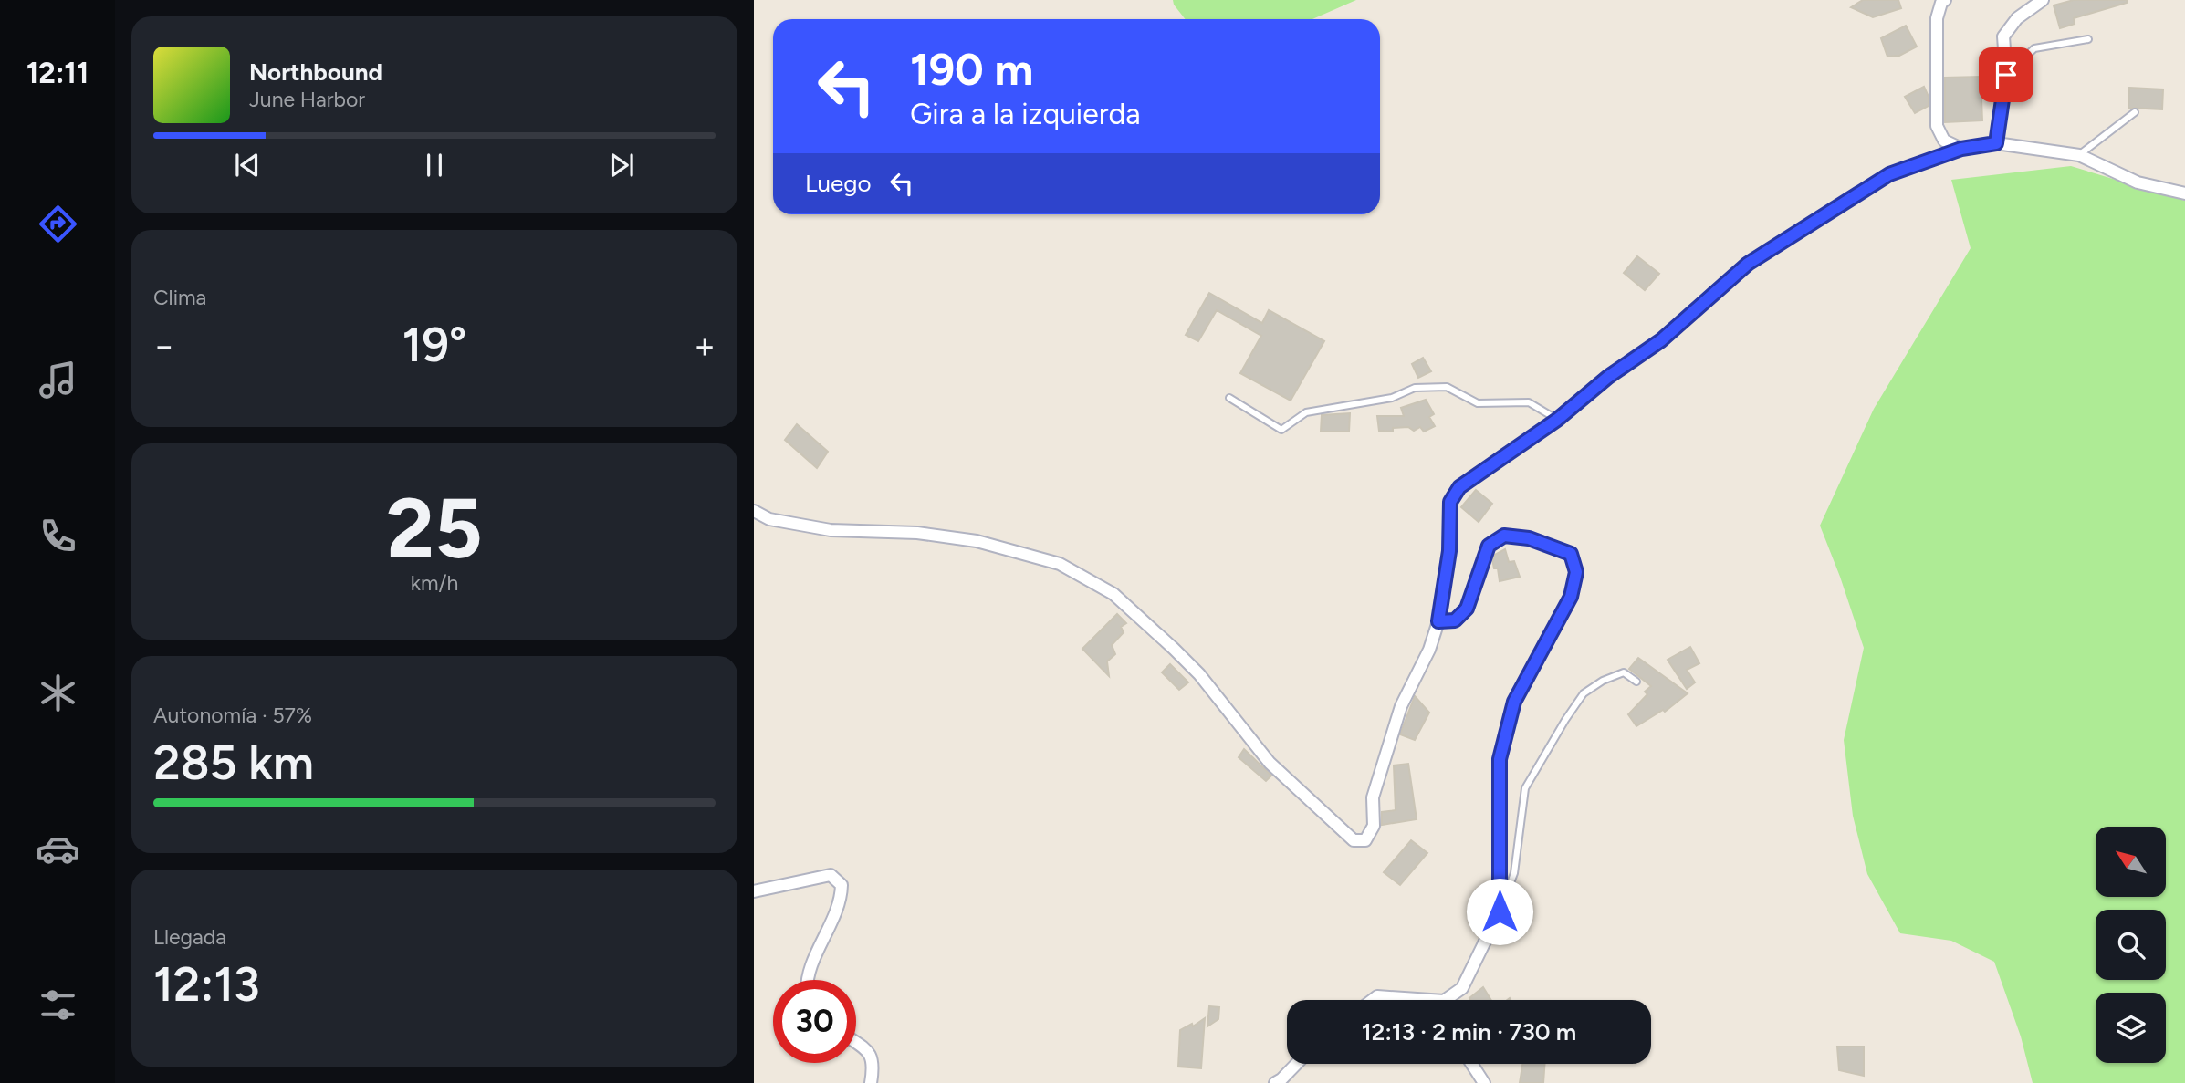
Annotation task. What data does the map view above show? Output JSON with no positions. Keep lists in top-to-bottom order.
{
  "north": "top left",
  "page": {
    "tabs": "12:11",
    "turn": ["190 m", "Gira a la izquierda"],
    "song": ["Northbound", "June Harbor"],
    "then": "Luego",
    "tile": [
      "Clima",
      ["25", "km/h"],
      ["Autonomía · 57%", "285 km"],
      ["Llegada", "12:13"]
    ],
    "heat": ["−", "19°", "+"],
    "limit": "30",
    "trip": "12:13 · 2 min · 730 m"
  }
}
